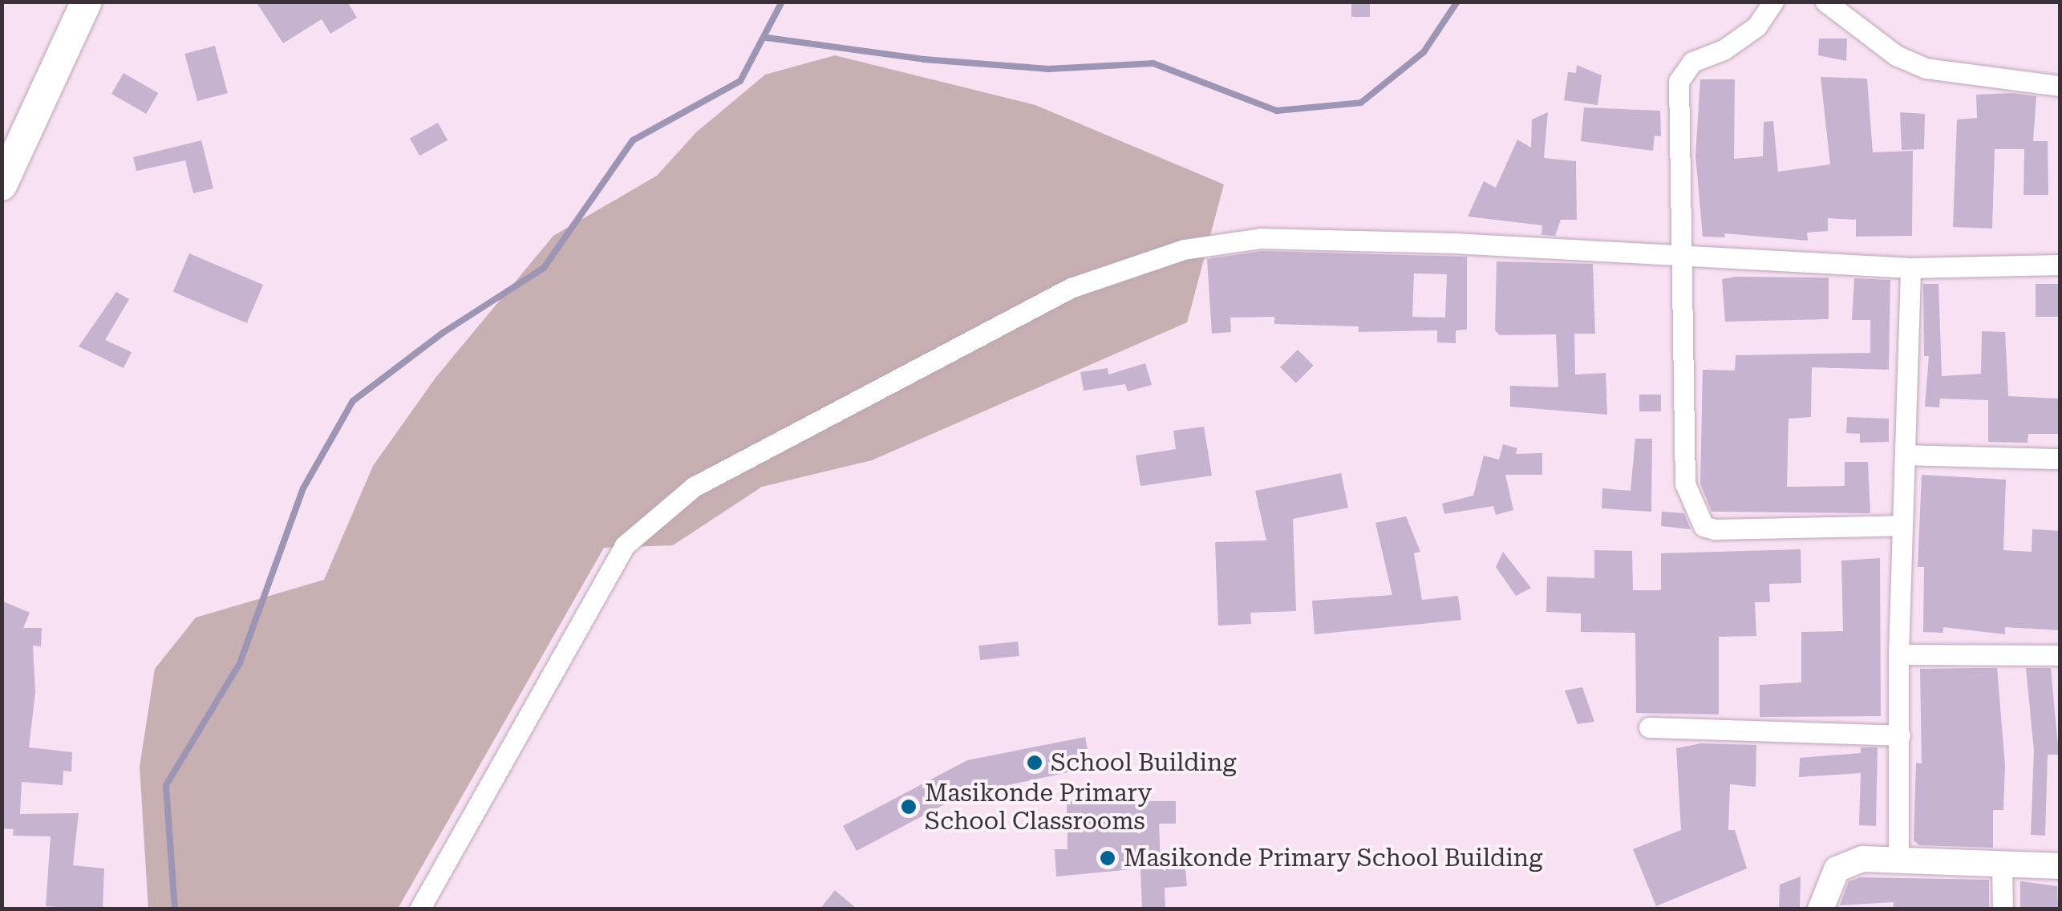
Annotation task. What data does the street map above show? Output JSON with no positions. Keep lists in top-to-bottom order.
{
  "places": ["School Building", "Masikonde Primary School Classrooms", "Masikonde Primary School Building"]
}
